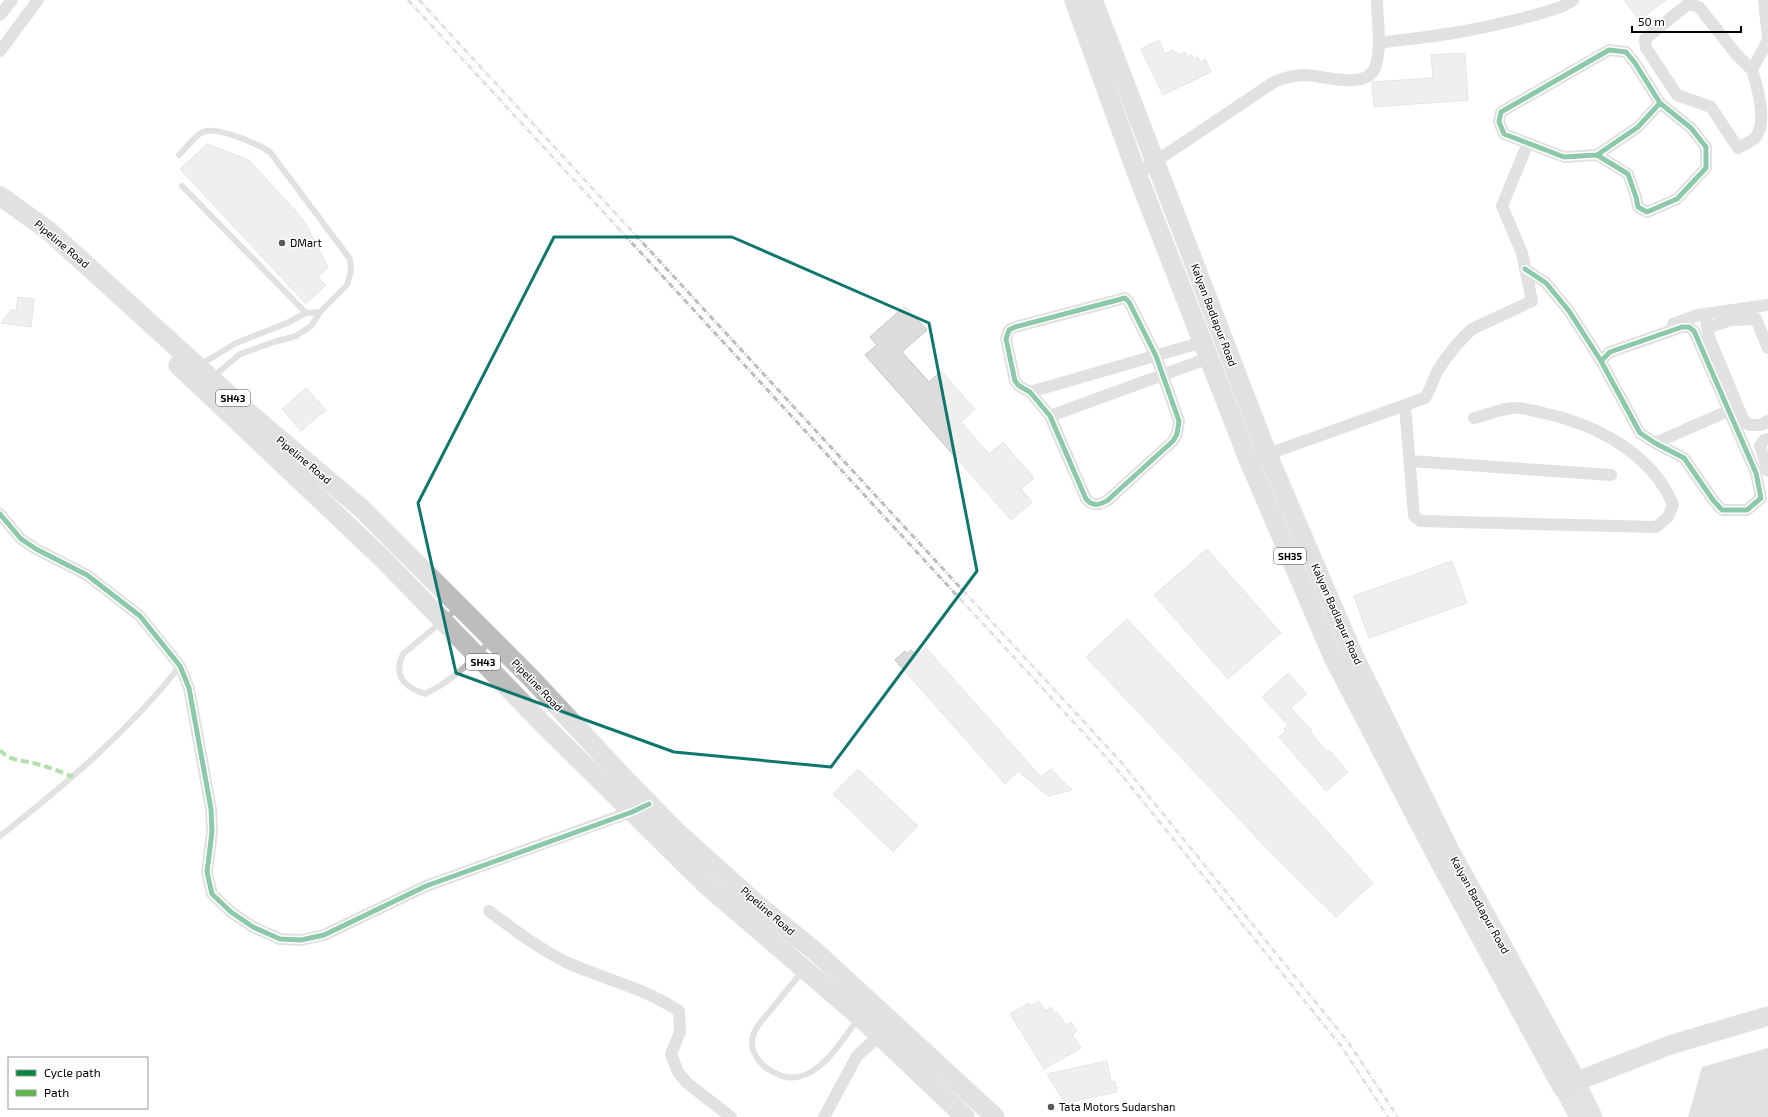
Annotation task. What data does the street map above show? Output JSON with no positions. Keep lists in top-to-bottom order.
{
  "streets": {
    "main road": [
      "Pipeline Road",
      "Kalyan Badlapur Road",
      "SH43",
      "SH35"
    ]
  },
  "places": ["DMart", "Tata Motors Sudarshan"],
  "legend": ["Cycle path", "Path"],
  "scale_bar": "50 m"
}
